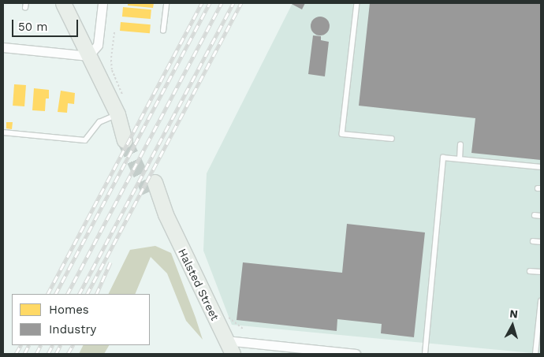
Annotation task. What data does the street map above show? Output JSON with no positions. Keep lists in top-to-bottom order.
{
  "streets": {
    "main road": ["Halsted Street"]
  },
  "legend": ["Homes", "Industry"],
  "scale_bar": "50 m",
  "north": "top"
}
